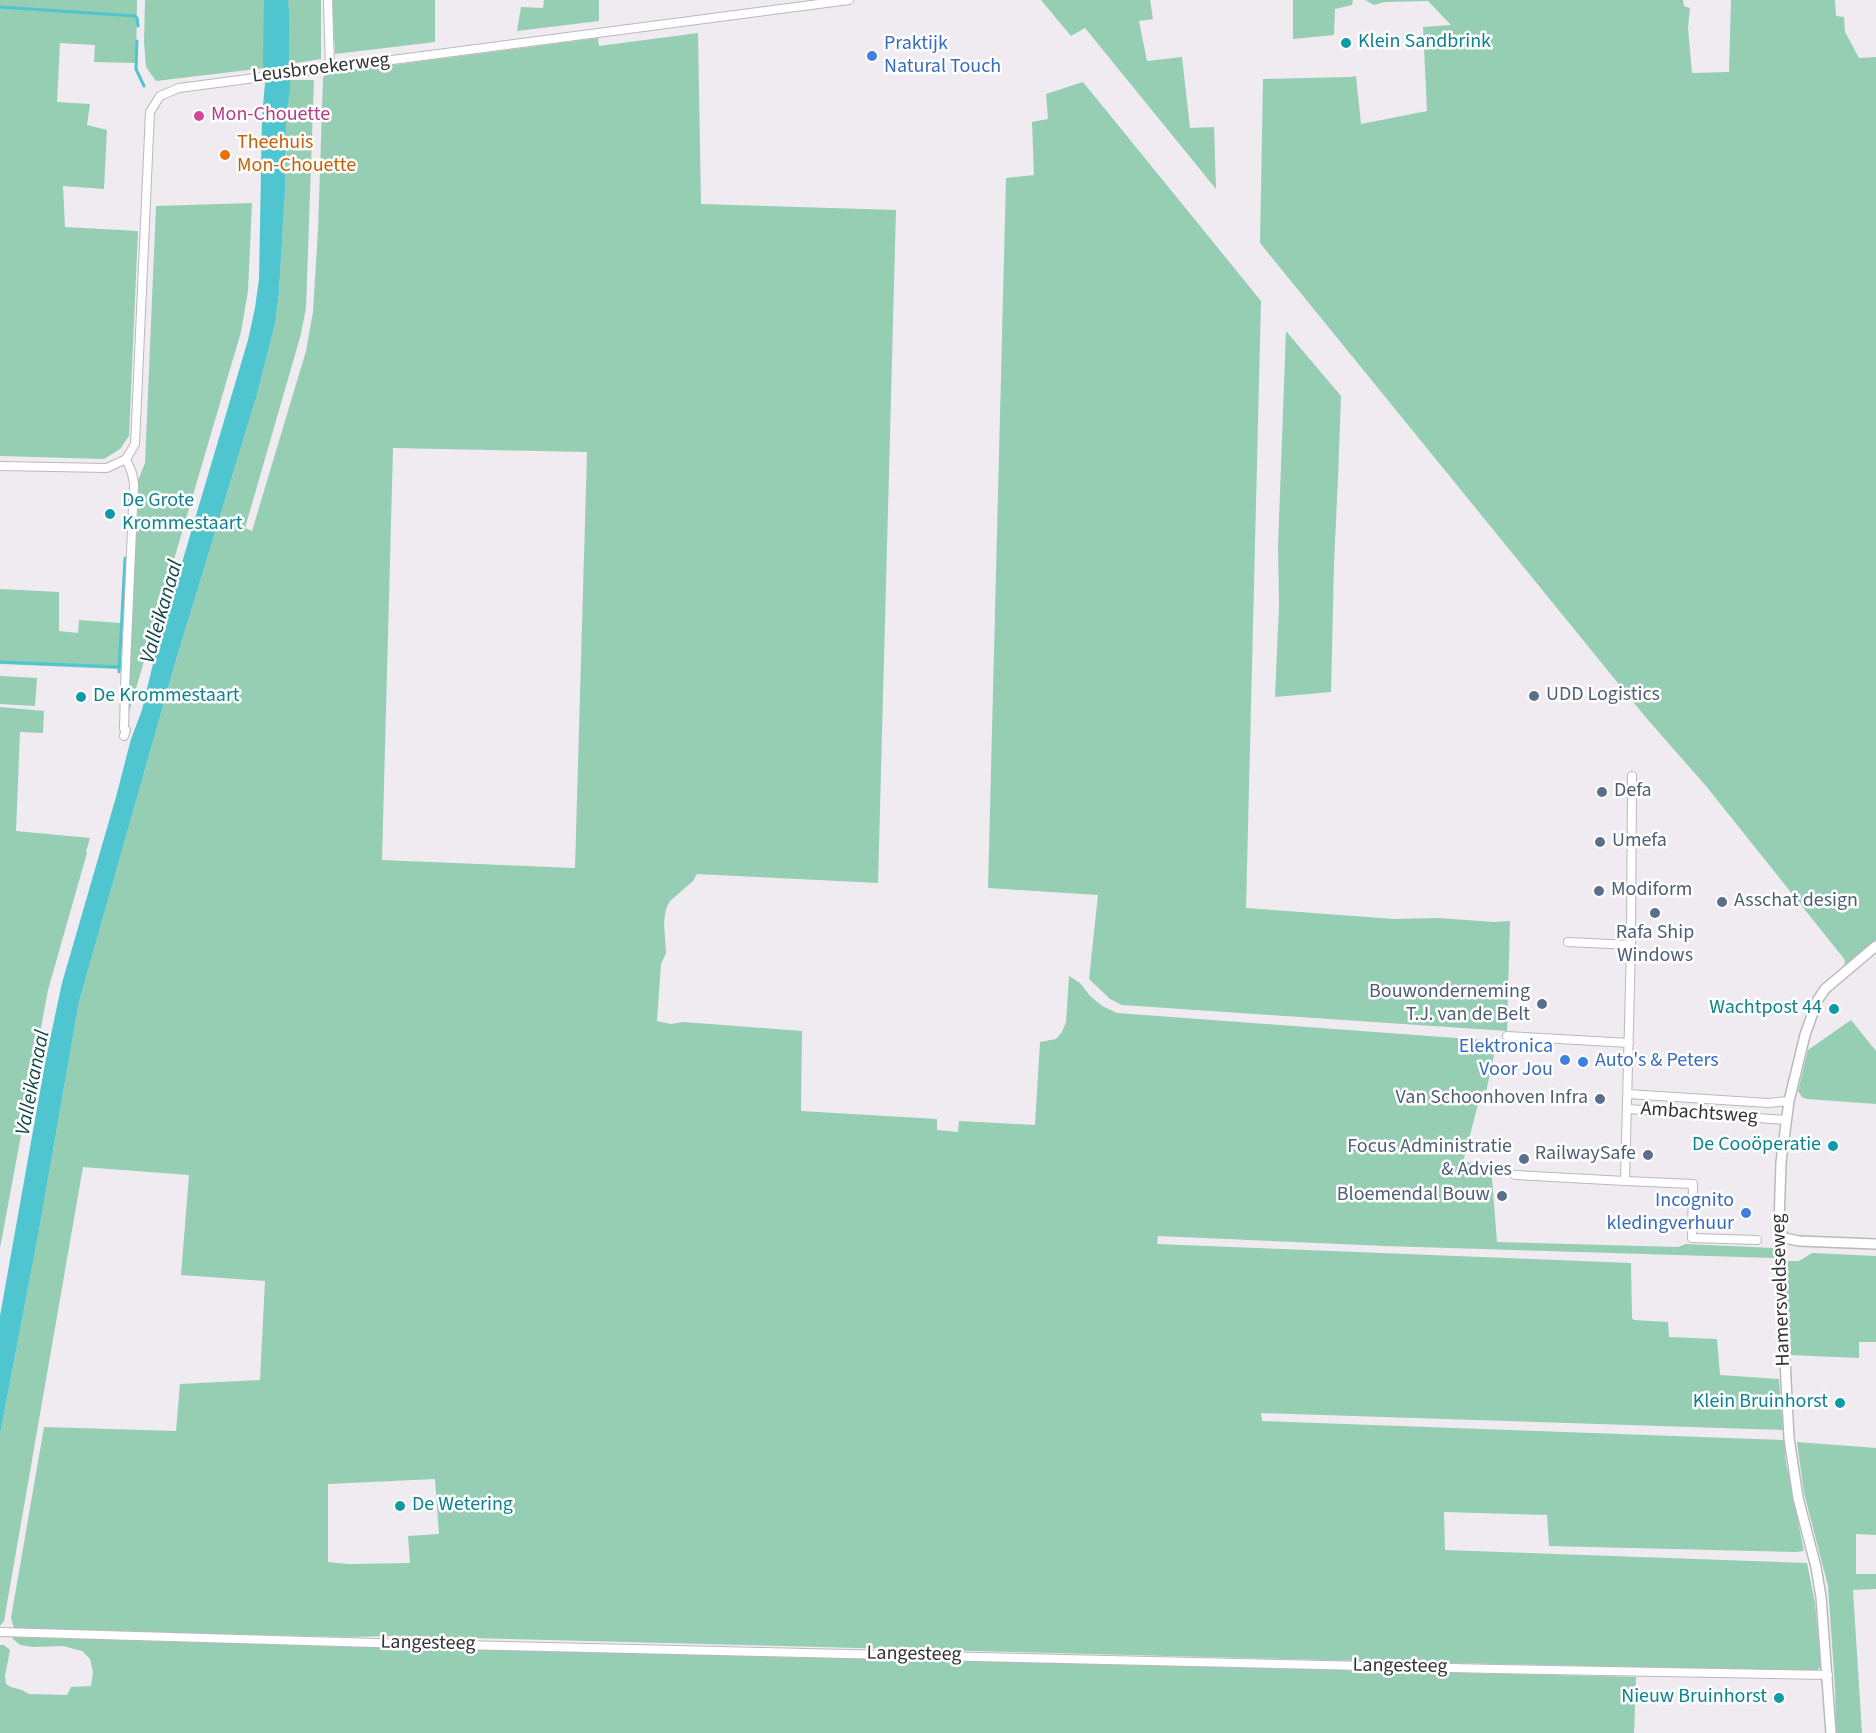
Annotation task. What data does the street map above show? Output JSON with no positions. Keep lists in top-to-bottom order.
{
  "streets": {
    "street": [
      "Leusbroekerweg",
      "Ambachtsweg",
      "Hamersveldseweg",
      "Langesteeg"
    ]
  },
  "crossings": [
    ["Ambachtsweg", "Hamersveldseweg"],
    ["Hamersveldseweg", "Langesteeg"]
  ],
  "water": ["Valleikanaal"],
  "places": [
    "Klein Sandbrink",
    "Praktijk Natural Touch",
    "Mon-Chouette",
    "Theehuis Mon-Chouette",
    "De Grote Krommestaart",
    "UDD Logistics",
    "De Krommestaart",
    "Defa",
    "Umefa",
    "Modiform",
    "Asschat design",
    "Rafa Ship Windows",
    "Bouwonderneming T.J. van de Belt",
    "Wachtpost 44",
    "Elektronica Voor Jou",
    "Auto's & Peters",
    "Van Schoonhoven Infra",
    "De Cooöperatie",
    "RailwaySafe",
    "Focus Administratie & Advies",
    "Bloemendal Bouw",
    "Incognito kledingverhuur",
    "Klein Bruinhorst",
    "De Wetering",
    "Nieuw Bruinhorst"
  ]
}
